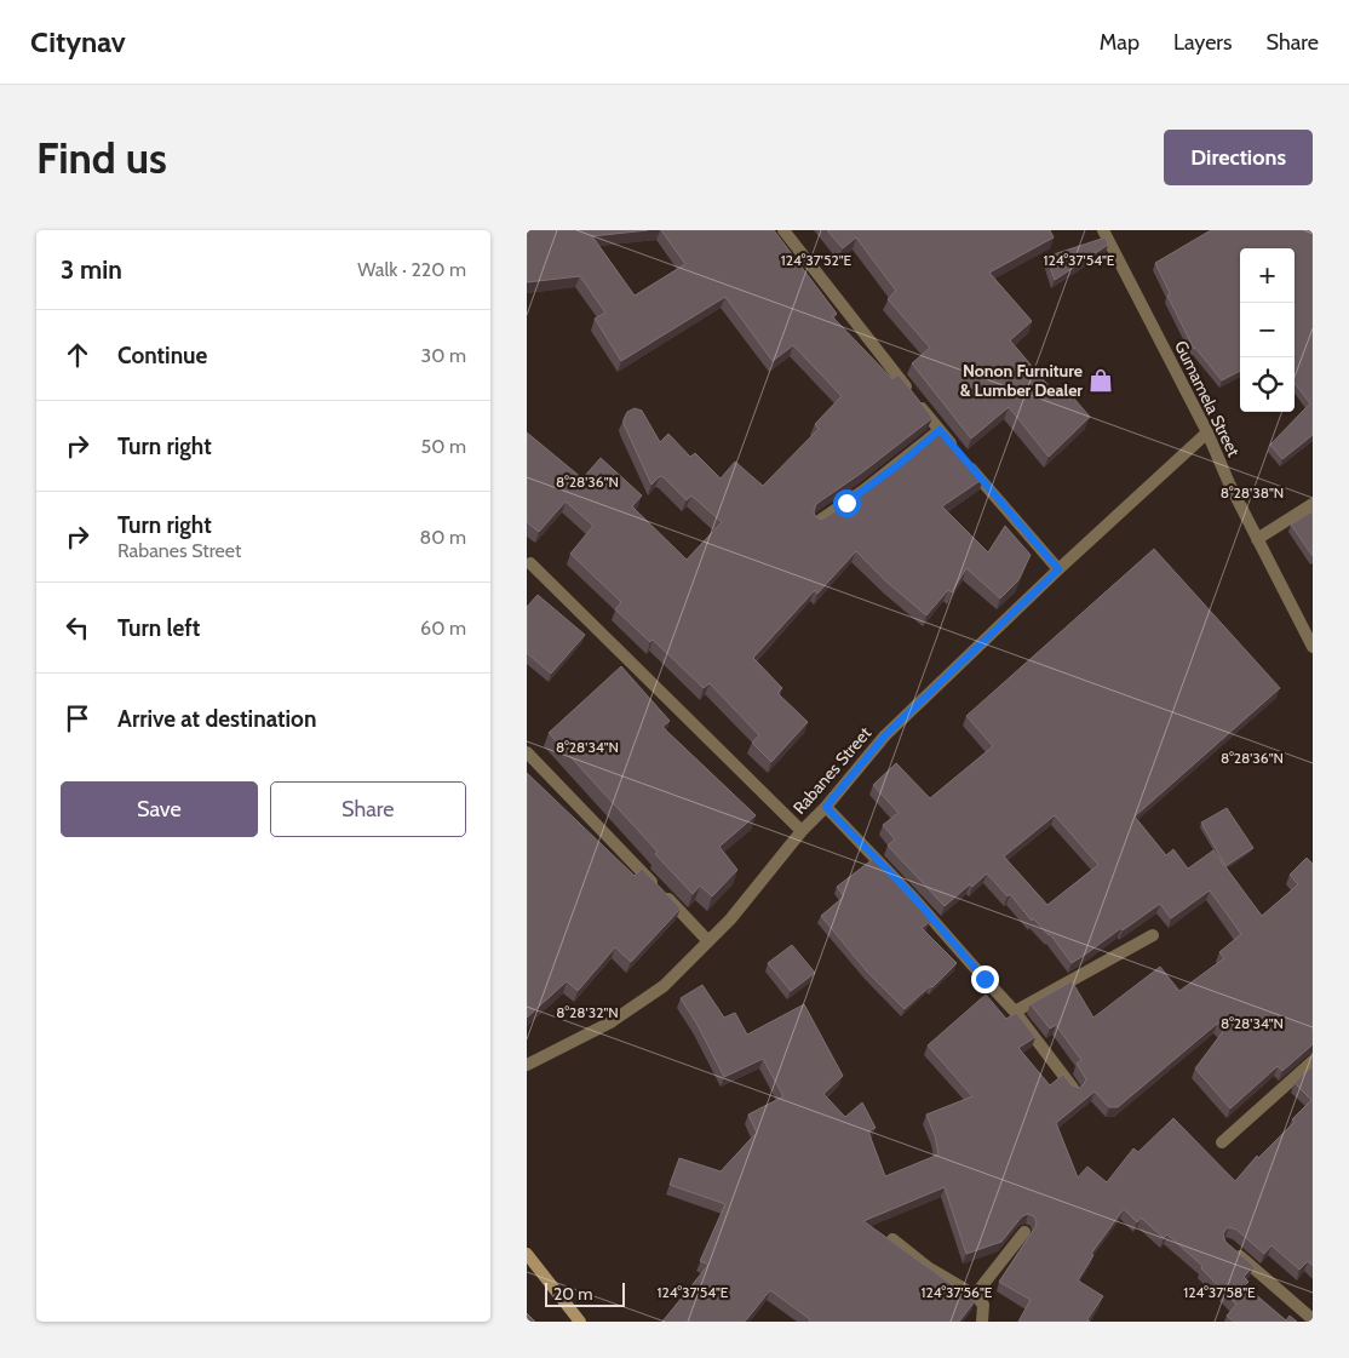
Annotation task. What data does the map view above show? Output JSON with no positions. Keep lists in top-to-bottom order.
{
  "streets": {
    "street": ["Gumamela Street", "Rabanes Street"]
  },
  "crossings": [
    ["Gumamela Street", "Rabanes Street"]
  ],
  "places": {
    "shop": ["Nonon Furniture & Lumber Dealer"]
  },
  "scale_bar": "20 m",
  "page": {
    "header": "Citynav",
    "nav": ["Map", "Layers", "Share"],
    "buttons": [
      "Directions",
      ["Save", "Share"]
    ],
    "title": "Find us",
    "heading": ["3 min", "Walk · 220 m"],
    "map_buttons": ["+", "−"],
    "list": [
      ["Continue", "30 m"],
      ["Turn right", "50 m"],
      ["Turn right", "Rabanes Street", "80 m"],
      ["Turn left", "60 m"],
      "Arrive at destination"
    ],
    "scale": "20 m"
  },
  "coordinates": [
    "124°37'54\"E",
    "124°37'52\"E",
    "8°28'36\"N",
    "8°28'38\"N",
    "8°28'34\"N",
    "8°28'32\"N",
    "124°37'56\"E",
    "124°37'58\"E"
  ]
}
